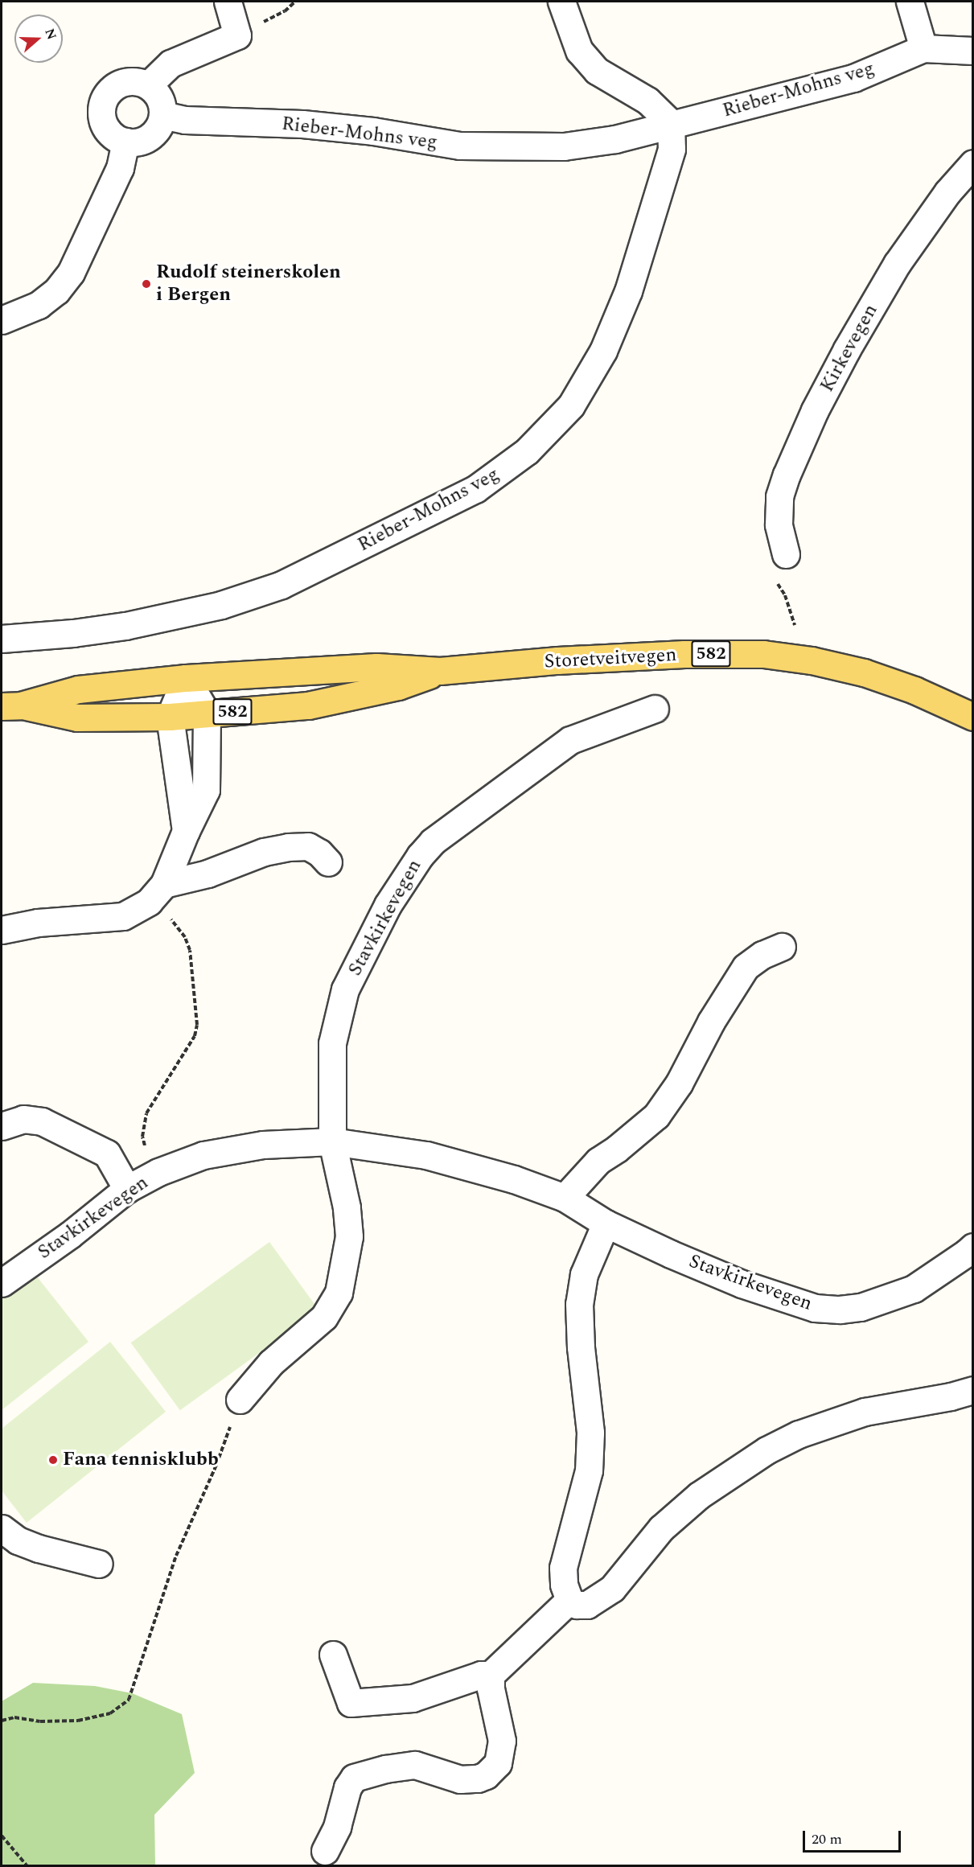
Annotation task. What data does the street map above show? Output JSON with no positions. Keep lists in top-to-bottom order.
{
  "streets": {
    "main road": ["582", "Storetveitvegen"],
    "street": ["Rieber-Mohns veg", "Kirkevegen", "Stavkirkevegen"]
  },
  "places": ["Rudolf steinerskolen i Bergen", "Fana tennisklubb"],
  "scale_bar": "20 m",
  "north": "right"
}
